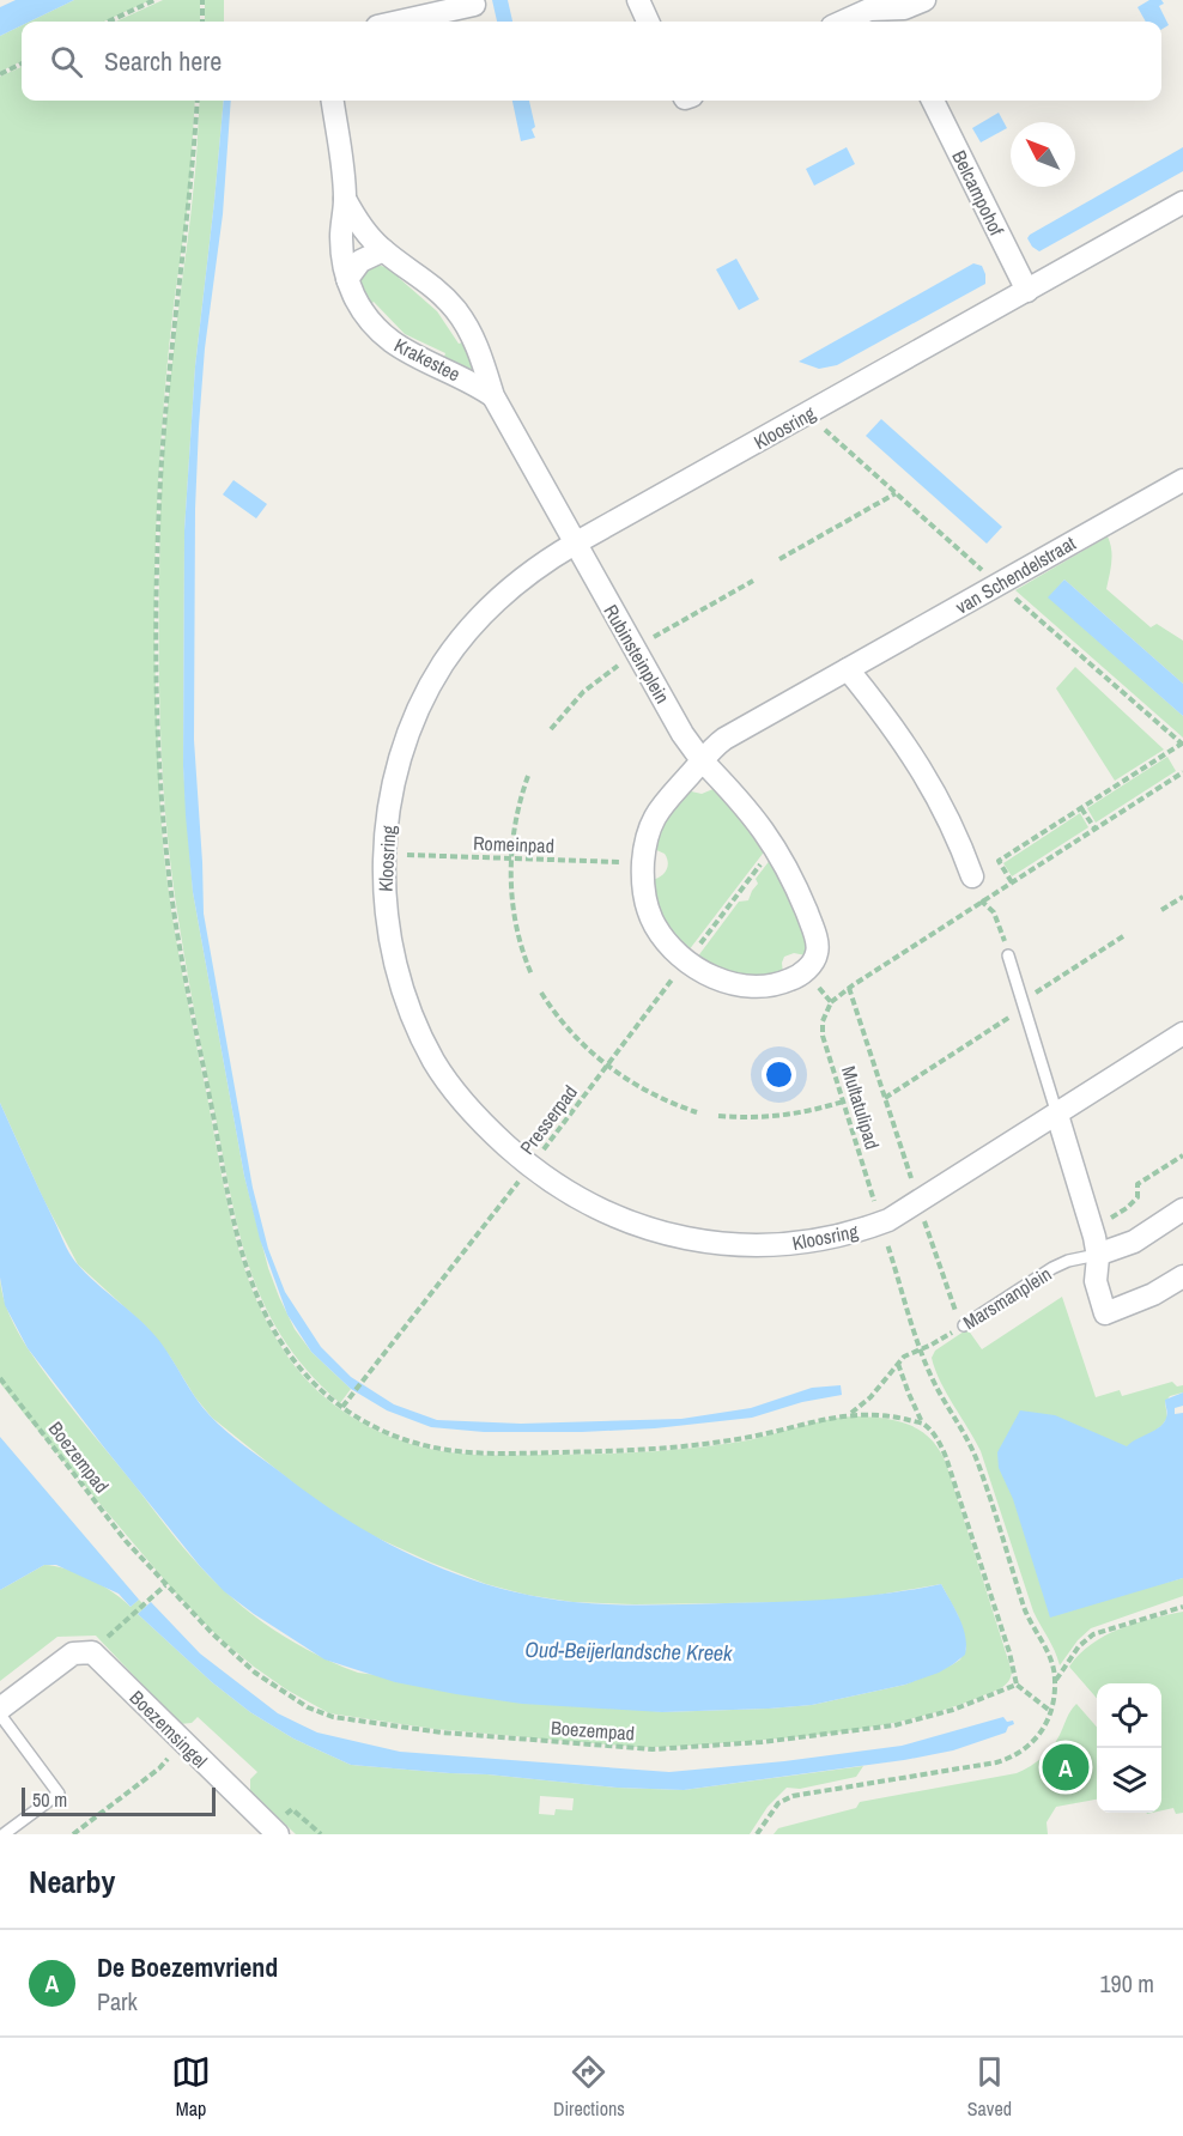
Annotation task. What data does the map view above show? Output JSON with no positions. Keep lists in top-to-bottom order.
{
  "streets": {
    "street": [
      "Belcampohof",
      "Krakestee",
      "Kloosring",
      "van Schendelstraat",
      "Rubinsteinplein",
      "Marsmanplein",
      "Boezemsingel"
    ],
    "path": [
      "Romeinpad",
      "Multatulipad",
      "Presserpad",
      "Boezempad"
    ]
  },
  "crossings": [
    ["Belcampohof", "Kloosring"],
    ["Krakestee", "Kloosring"],
    ["Krakestee", "Rubinsteinplein"],
    ["Kloosring", "Rubinsteinplein"],
    ["Kloosring", "Romeinpad"],
    ["Kloosring", "Multatulipad"],
    ["Kloosring", "Presserpad"],
    ["van Schendelstraat", "Rubinsteinplein"],
    ["Rubinsteinplein", "Presserpad"]
  ],
  "water": ["Oud-Beijerlandsche Kreek"],
  "scale_bar": "50 m",
  "north": "top left",
  "page": {
    "search": "Search here",
    "pins": "A",
    "scale": "50 m",
    "heading": "Nearby",
    "list": [
      {
        "mark": "A",
        "name": "De Boezemvriend",
        "note": "Park",
        "value": "190 m"
      }
    ],
    "nav": ["Map", "Directions", "Saved"]
  }
}
